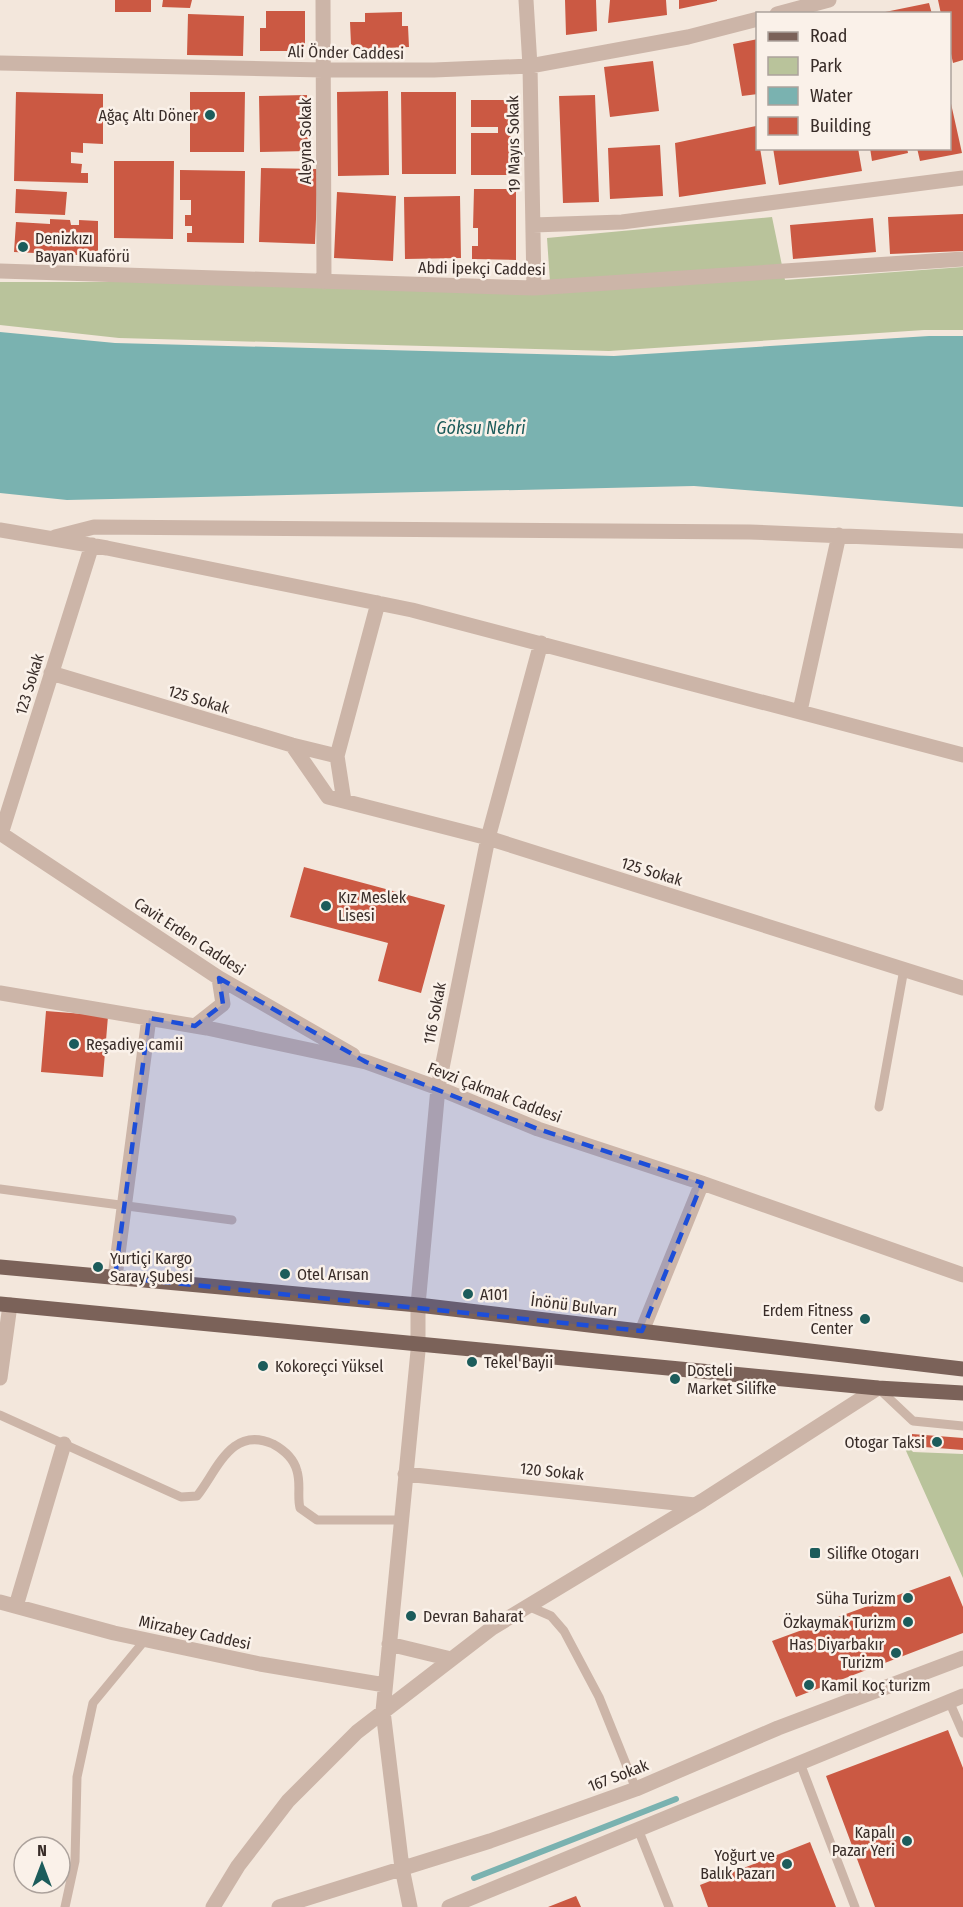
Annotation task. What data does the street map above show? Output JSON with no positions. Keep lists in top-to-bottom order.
{
  "streets": {
    "main road": ["İnönü Bulvarı"],
    "street": [
      "Ali Önder Caddesi",
      "Aleyna Sokak",
      "19 Mayıs Sokak",
      "Abdi İpekçi Caddesi",
      "123 Sokak",
      "125 Sokak",
      "Cavit Erden Caddesi",
      "116 Sokak",
      "Fevzi Çakmak Caddesi",
      "120 Sokak",
      "Mirzabey Caddesi",
      "167 Sokak"
    ]
  },
  "crossings": [
    ["Ali Önder Caddesi", "Aleyna Sokak"],
    ["Ali Önder Caddesi", "19 Mayıs Sokak"],
    ["Aleyna Sokak", "Abdi İpekçi Caddesi"],
    ["19 Mayıs Sokak", "Abdi İpekçi Caddesi"],
    ["123 Sokak", "125 Sokak"],
    ["123 Sokak", "Cavit Erden Caddesi"],
    ["125 Sokak", "116 Sokak"],
    ["Cavit Erden Caddesi", "Fevzi Çakmak Caddesi"],
    ["116 Sokak", "Fevzi Çakmak Caddesi"],
    ["116 Sokak", "İnönü Bulvarı"],
    ["116 Sokak", "120 Sokak"],
    ["116 Sokak", "Mirzabey Caddesi"],
    ["116 Sokak", "167 Sokak"]
  ],
  "water": ["Göksu Nehri"],
  "places": {
    "other": [
      "Ağaç Altı Döner",
      "Denizkızı Bayan Kuaförü",
      "Kız Meslek Lisesi",
      "Reşadiye camii",
      "Yurtiçi Kargo Saray Şubesi",
      "Otel Arısan",
      "A101",
      "Erdem Fitness Center",
      "Tekel Bayii",
      "Kokoreçci Yüksel",
      "Dosteli Market Silifke",
      "Otogar Taksi",
      "Süha Turizm",
      "Devran Baharat",
      "Özkaymak Turizm",
      "Has Diyarbakır Turizm",
      "Kamil Koç turizm",
      "Kapalı Pazar Yeri",
      "Yoğurt ve Balık Pazarı"
    ],
    "transit": ["Silifke Otogarı"]
  },
  "legend": [
    "Road",
    "Park",
    "Water",
    "Building"
  ],
  "north": "top"
}
